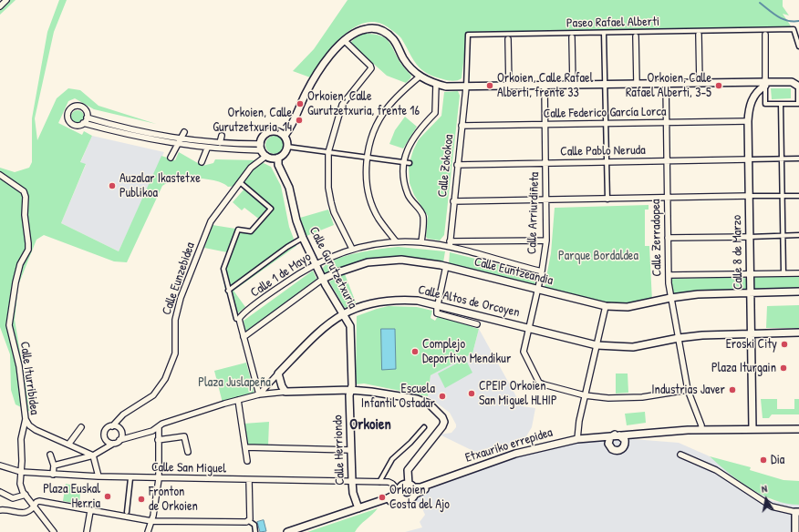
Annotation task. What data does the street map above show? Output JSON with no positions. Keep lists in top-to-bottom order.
{
  "streets": {
    "street": [
      "Paseo Rafael Alberti",
      "Calle Federico García Lorca",
      "Calle Pablo Neruda",
      "Calle Zokokoa",
      "Calle Arriurdiñeta",
      "Calle Zerradopea",
      "Calle 8 de Marzo",
      "Calle Gurutzetxuria",
      "Calle Euntzeandia",
      "Calle 1 de Mayo",
      "Calle Eunzebidea",
      "Calle Altos de Orcoyen",
      "Calle Iturribidea",
      "Etxauriko errepidea",
      "Calle Herriondo",
      "Calle San Miguel"
    ]
  },
  "crossings": [
    ["Paseo Rafael Alberti", "Calle Zokokoa"],
    ["Calle Federico García Lorca", "Calle Zokokoa"],
    ["Calle Federico García Lorca", "Calle Arriurdiñeta"],
    ["Calle Federico García Lorca", "Calle Zerradopea"],
    ["Calle Federico García Lorca", "Calle 8 de Marzo"],
    ["Calle Pablo Neruda", "Calle Zokokoa"],
    ["Calle Pablo Neruda", "Calle Arriurdiñeta"],
    ["Calle Pablo Neruda", "Calle Zerradopea"],
    ["Calle Pablo Neruda", "Calle 8 de Marzo"],
    ["Calle Zokokoa", "Calle 1 de Mayo"],
    ["Calle Arriurdiñeta", "Calle Zerradopea"],
    ["Calle Arriurdiñeta", "Calle Euntzeandia"],
    ["Calle Arriurdiñeta", "Calle 1 de Mayo"],
    ["Calle Arriurdiñeta", "Calle Altos de Orcoyen"],
    ["Calle Zerradopea", "Calle Euntzeandia"],
    ["Calle Zerradopea", "Calle Altos de Orcoyen"],
    ["Calle 8 de Marzo", "Calle Euntzeandia"],
    ["Calle 8 de Marzo", "Calle Altos de Orcoyen"],
    ["Calle 8 de Marzo", "Etxauriko errepidea"],
    ["Calle Gurutzetxuria", "Calle Euntzeandia"],
    ["Calle Gurutzetxuria", "Calle 1 de Mayo"],
    ["Calle Gurutzetxuria", "Calle Eunzebidea"],
    ["Calle Gurutzetxuria", "Calle Altos de Orcoyen"],
    ["Calle Gurutzetxuria", "Calle Herriondo"],
    ["Calle Iturribidea", "Calle San Miguel"],
    ["Etxauriko errepidea", "Calle San Miguel"],
    ["Calle Herriondo", "Calle San Miguel"]
  ],
  "districts": ["Orkoien"],
  "parks": ["Parque Bordaldea", "Plaza Juslapeña"],
  "places": [
    "Orkoien, Calle Rafael Alberti, frente 33",
    "Orkoien, Calle Rafael Alberti, 3-5",
    "Orkoien, Calle Gurutzetxuria, frente 16",
    "Orkoien, Calle Gurutzetxuria, 14",
    "Auzalar Ikastetxe Publikoa",
    "Eroski City",
    "Complejo Deportivo Mendikur",
    "Plaza Iturgain",
    "Industrias Javer",
    "CPEIP Orkoien San Miguel HLHIP",
    "Escuela Infantil Ostadar",
    "Dia",
    "Plaza Euskal Herria",
    "Orkoien Costa del Ajo",
    "Fronton de Orkoien"
  ],
  "north": "top"
}
